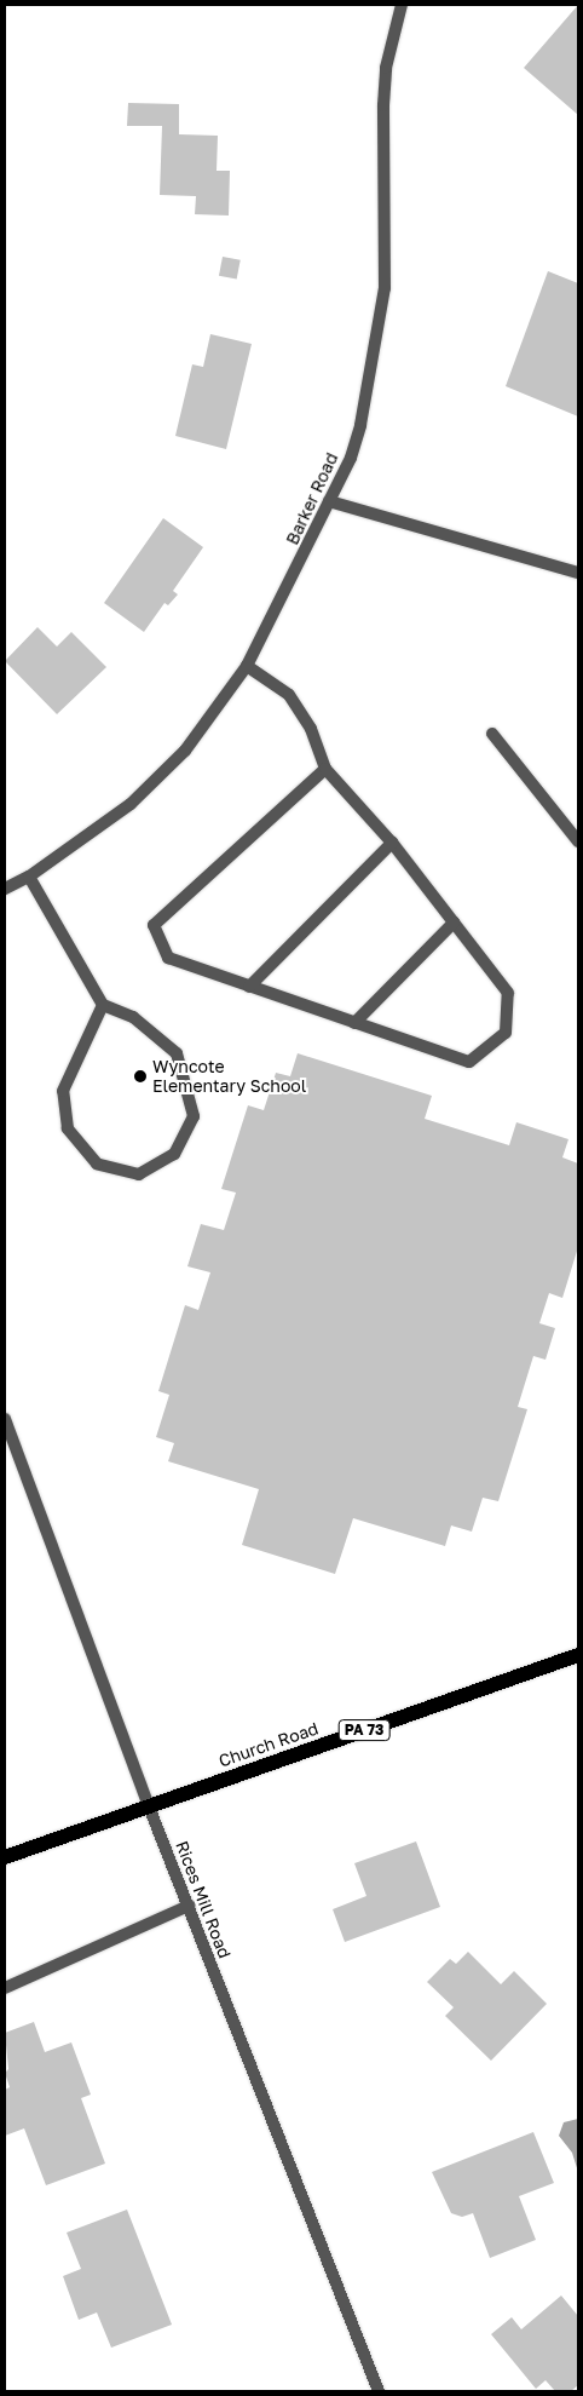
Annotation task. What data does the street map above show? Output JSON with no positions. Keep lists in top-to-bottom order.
{
  "streets": {
    "main road": ["PA 73", "Church Road"],
    "street": ["Barker Road", "Rices Mill Road"]
  },
  "crossings": [
    ["Church Road", "Rices Mill Road"]
  ],
  "places": ["Wyncote Elementary School"]
}
